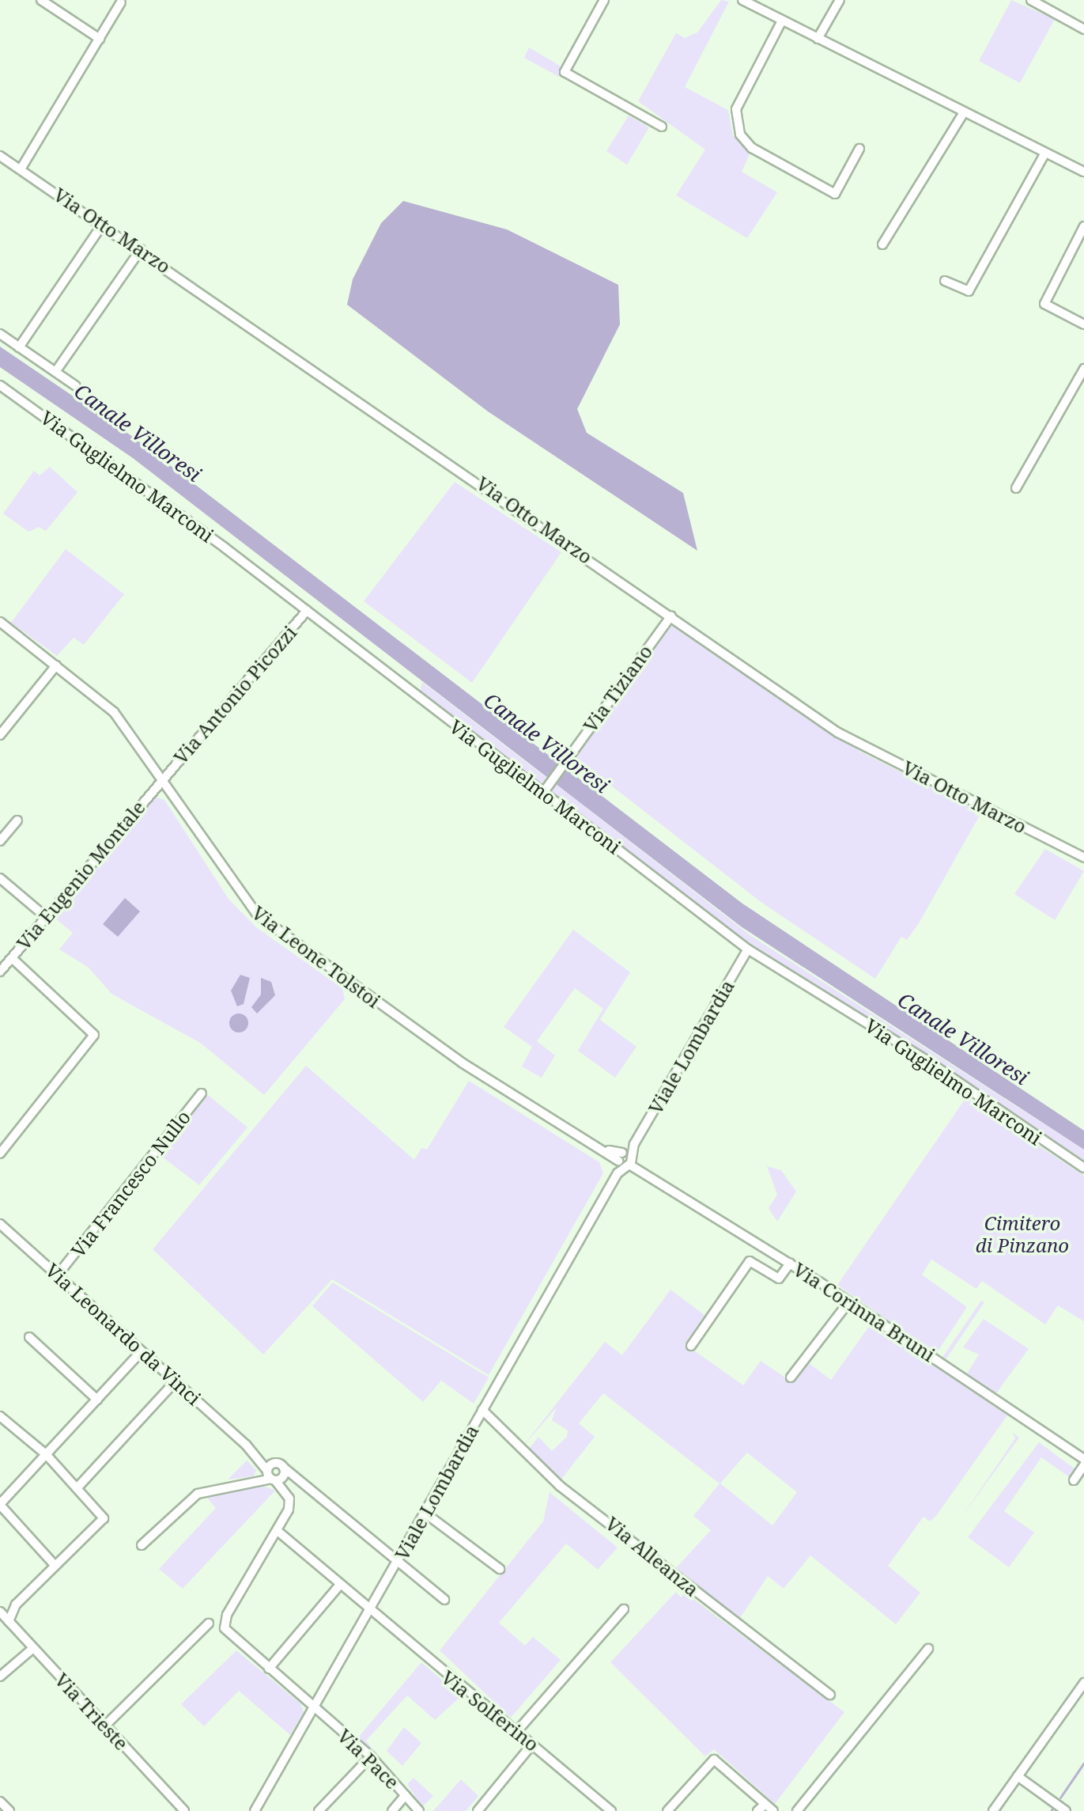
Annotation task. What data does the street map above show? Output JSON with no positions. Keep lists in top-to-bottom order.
{
  "streets": {
    "street": [
      "Via Otto Marzo",
      "Via Guglielmo Marconi",
      "Via Tiziano",
      "Via Antonio Picozzi",
      "Via Eugenio Montale",
      "Via Leone Tolstoi",
      "Viale Lombardia",
      "Via Francesco Nullo",
      "Via Corinna Bruni",
      "Via Leonardo da Vinci",
      "Via Alleanza",
      "Via Solferino",
      "Via Trieste",
      "Via Pace"
    ]
  },
  "crossings": [
    ["Via Otto Marzo", "Via Tiziano"],
    ["Via Guglielmo Marconi", "Via Tiziano"],
    ["Via Guglielmo Marconi", "Via Antonio Picozzi"],
    ["Via Guglielmo Marconi", "Viale Lombardia"],
    ["Via Antonio Picozzi", "Via Eugenio Montale"],
    ["Via Antonio Picozzi", "Via Leone Tolstoi"],
    ["Via Eugenio Montale", "Via Leone Tolstoi"],
    ["Via Leone Tolstoi", "Viale Lombardia"],
    ["Via Leone Tolstoi", "Via Corinna Bruni"],
    ["Viale Lombardia", "Via Corinna Bruni"],
    ["Viale Lombardia", "Via Leonardo da Vinci"],
    ["Viale Lombardia", "Via Alleanza"],
    ["Viale Lombardia", "Via Solferino"],
    ["Viale Lombardia", "Via Pace"],
    ["Via Francesco Nullo", "Via Leonardo da Vinci"],
    ["Via Leonardo da Vinci", "Via Solferino"],
    ["Via Leonardo da Vinci", "Via Pace"]
  ],
  "water": ["Canale Villoresi"],
  "parks": ["Cimitero di Pinzano"]
}
